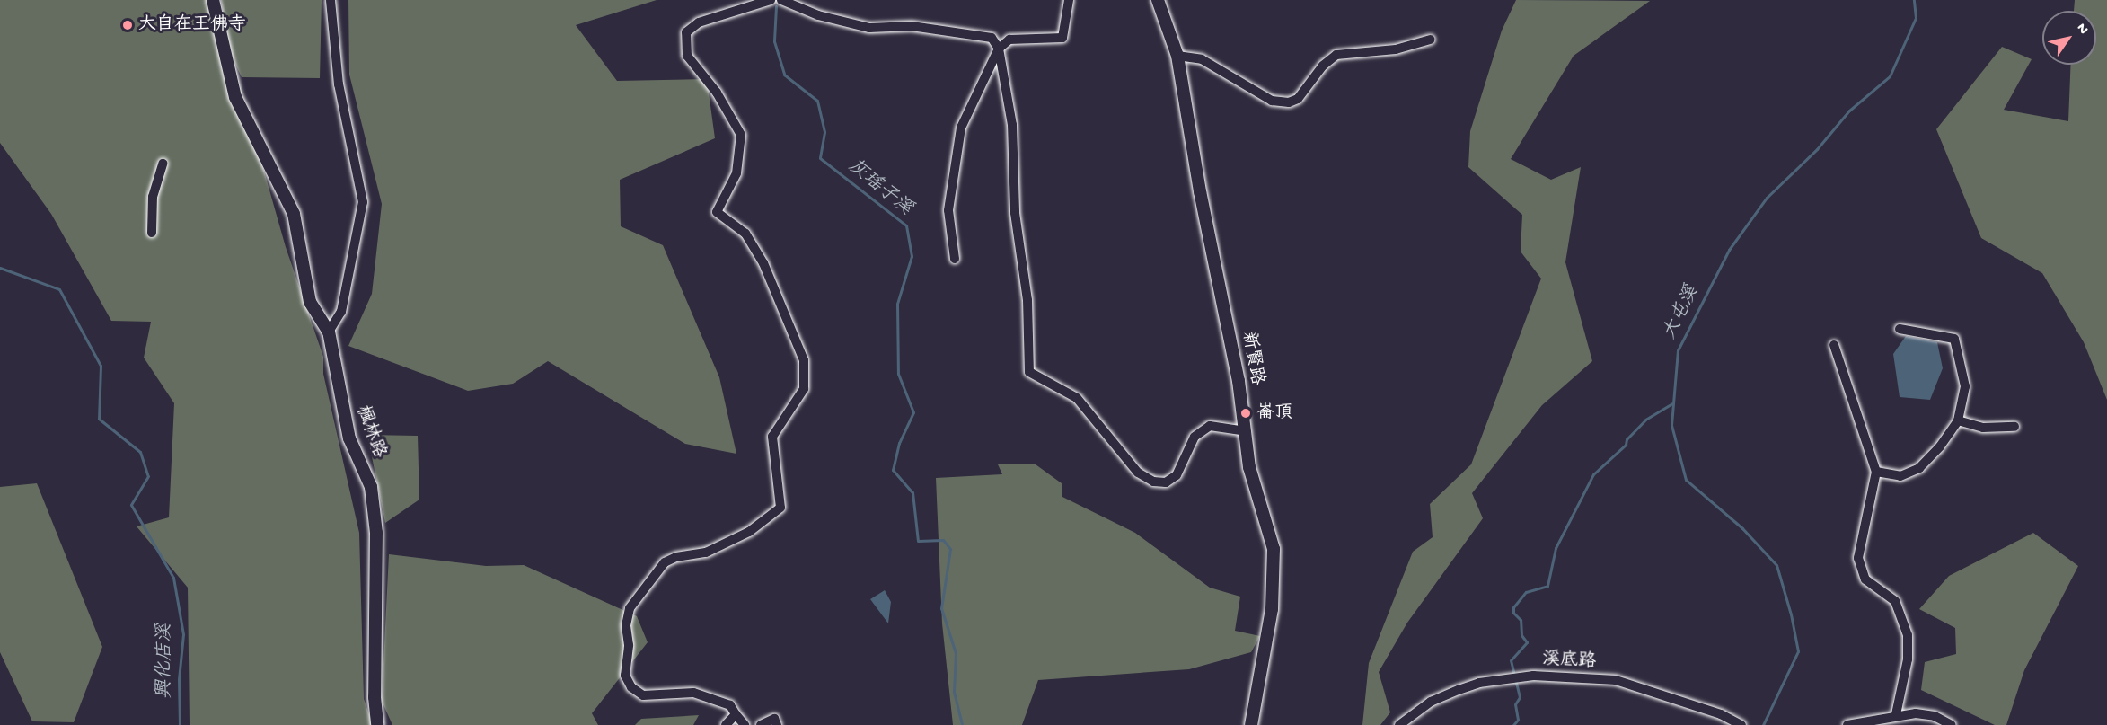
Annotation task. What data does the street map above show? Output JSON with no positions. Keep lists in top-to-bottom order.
{
  "streets": {
    "street": ["新賢路", "楓林路", "溪底路"]
  },
  "water": ["灰瑤子溪", "大屯溪", "興化店溪"],
  "places": ["大自在王佛寺", "崙頂"],
  "north": "top right"
}
